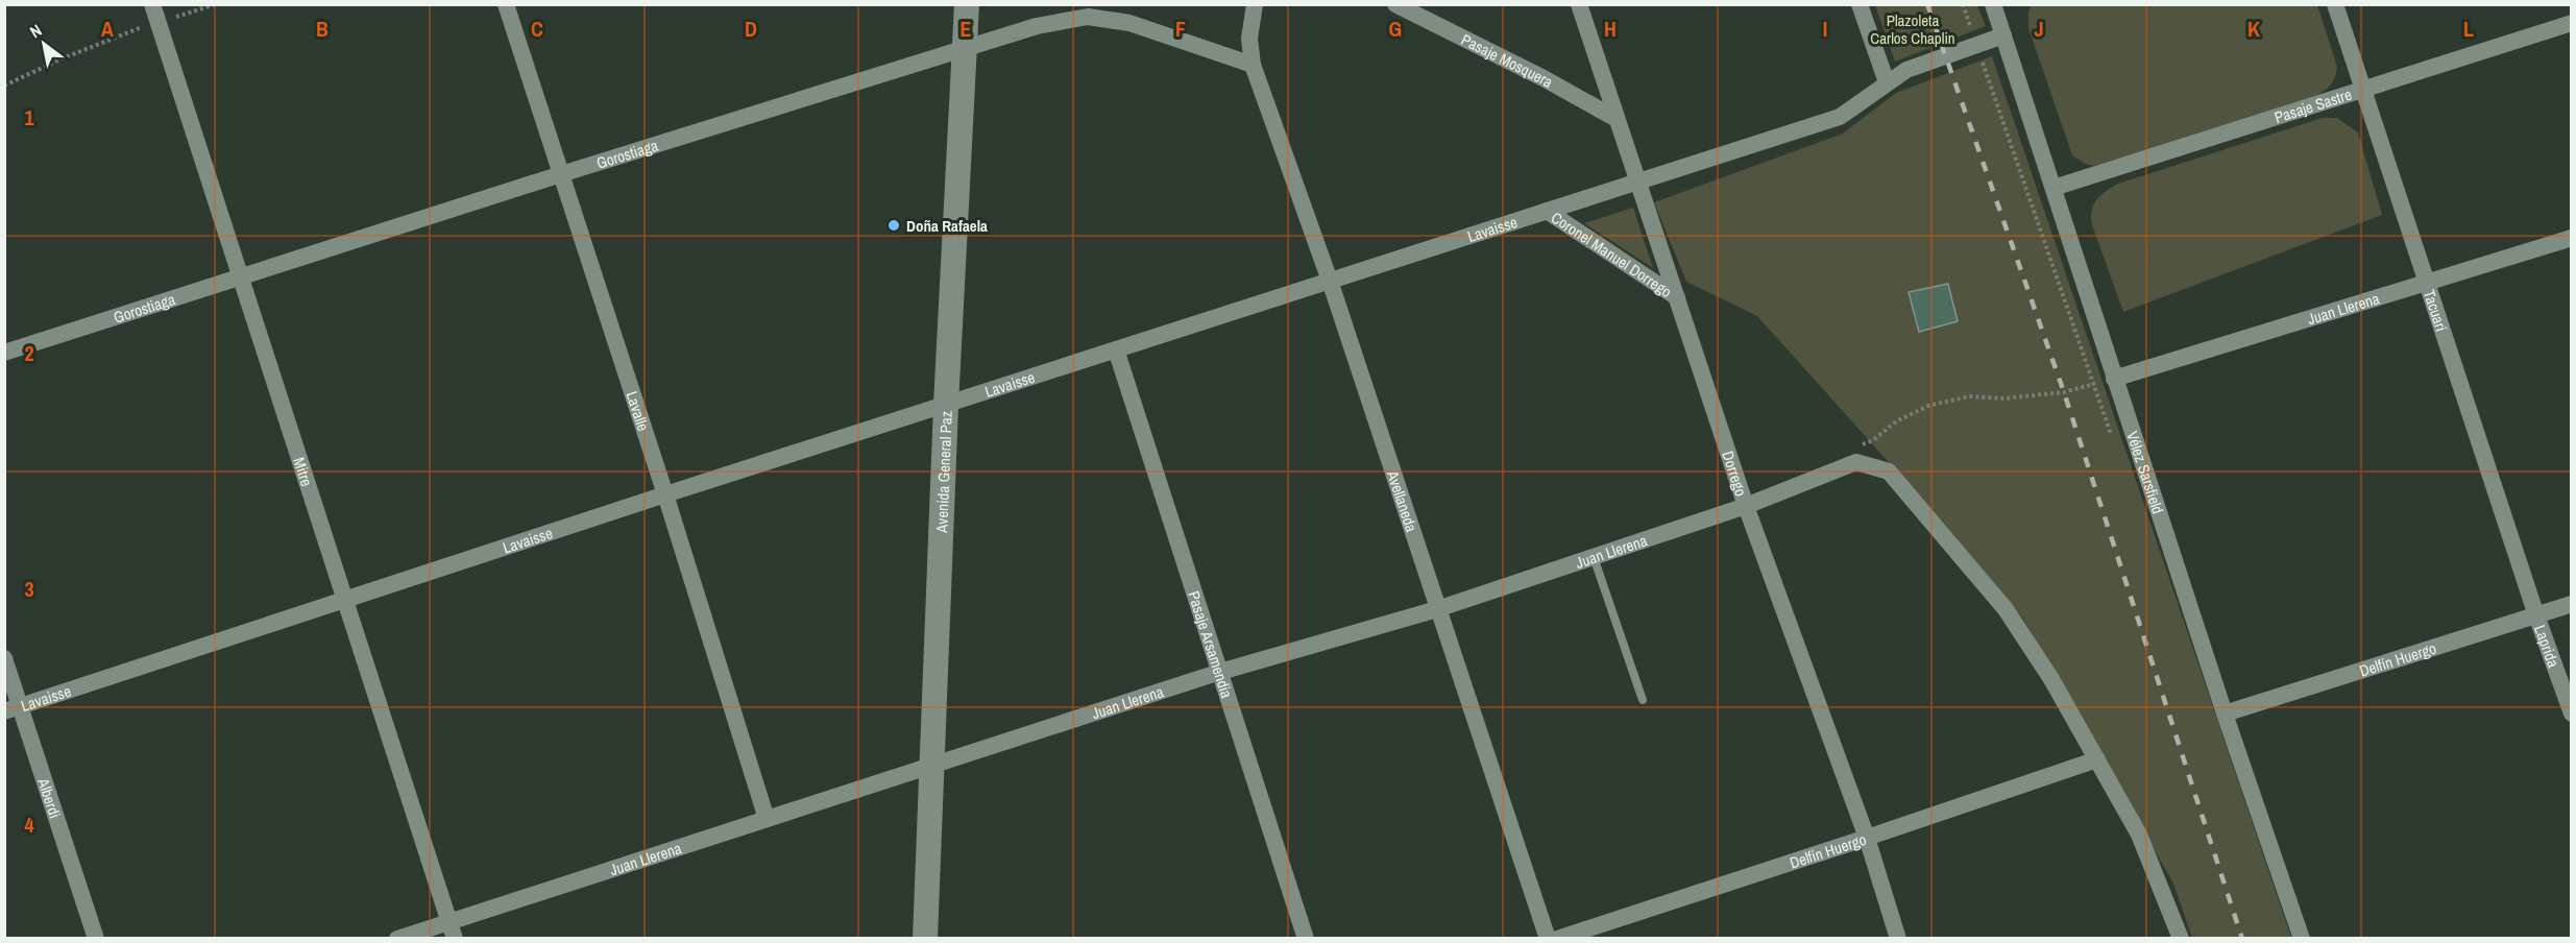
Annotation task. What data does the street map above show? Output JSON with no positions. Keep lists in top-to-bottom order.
{
  "streets": {
    "main road": ["Avenida General Paz"],
    "street": [
      "Pasaje Mosquera",
      "Pasaje Sastre",
      "Gorostiaga",
      "Lavaisse",
      "Coronel Manuel Dorrego",
      "Juan Llerena",
      "Tacuarí",
      "Lavalle",
      "Mitre",
      "Dorrego",
      "Vélez Sarsfield",
      "Avellaneda",
      "Pasaje Arsamendia",
      "Laprida",
      "Delfín Huergo",
      "Alberdi"
    ]
  },
  "crossings": [
    ["Pasaje Mosquera", "Dorrego"],
    ["Pasaje Sastre", "Tacuarí"],
    ["Pasaje Sastre", "Vélez Sarsfield"],
    ["Gorostiaga", "Lavalle"],
    ["Gorostiaga", "Mitre"],
    ["Gorostiaga", "Avenida General Paz"],
    ["Gorostiaga", "Avellaneda"],
    ["Lavaisse", "Coronel Manuel Dorrego"],
    ["Lavaisse", "Lavalle"],
    ["Lavaisse", "Mitre"],
    ["Lavaisse", "Avenida General Paz"],
    ["Lavaisse", "Dorrego"],
    ["Lavaisse", "Vélez Sarsfield"],
    ["Lavaisse", "Avellaneda"],
    ["Lavaisse", "Pasaje Arsamendia"],
    ["Lavaisse", "Alberdi"],
    ["Coronel Manuel Dorrego", "Dorrego"],
    ["Juan Llerena", "Tacuarí"],
    ["Juan Llerena", "Lavalle"],
    ["Juan Llerena", "Mitre"],
    ["Juan Llerena", "Avenida General Paz"],
    ["Juan Llerena", "Dorrego"],
    ["Juan Llerena", "Vélez Sarsfield"],
    ["Juan Llerena", "Avellaneda"],
    ["Juan Llerena", "Pasaje Arsamendia"],
    ["Tacuarí", "Laprida"],
    ["Tacuarí", "Delfín Huergo"],
    ["Dorrego", "Delfín Huergo"],
    ["Vélez Sarsfield", "Delfín Huergo"],
    ["Laprida", "Delfín Huergo"]
  ],
  "parks": ["Plazoleta Carlos Chaplin"],
  "places": ["Doña Rafaela"],
  "north": "top left",
  "grid": {
    "columns": [
      "A",
      "B",
      "C",
      "D",
      "E",
      "F",
      "G",
      "H",
      "I",
      "J",
      "K",
      "L"
    ],
    "rows": [
      "1",
      "2",
      "3",
      "4"
    ]
  }
}
